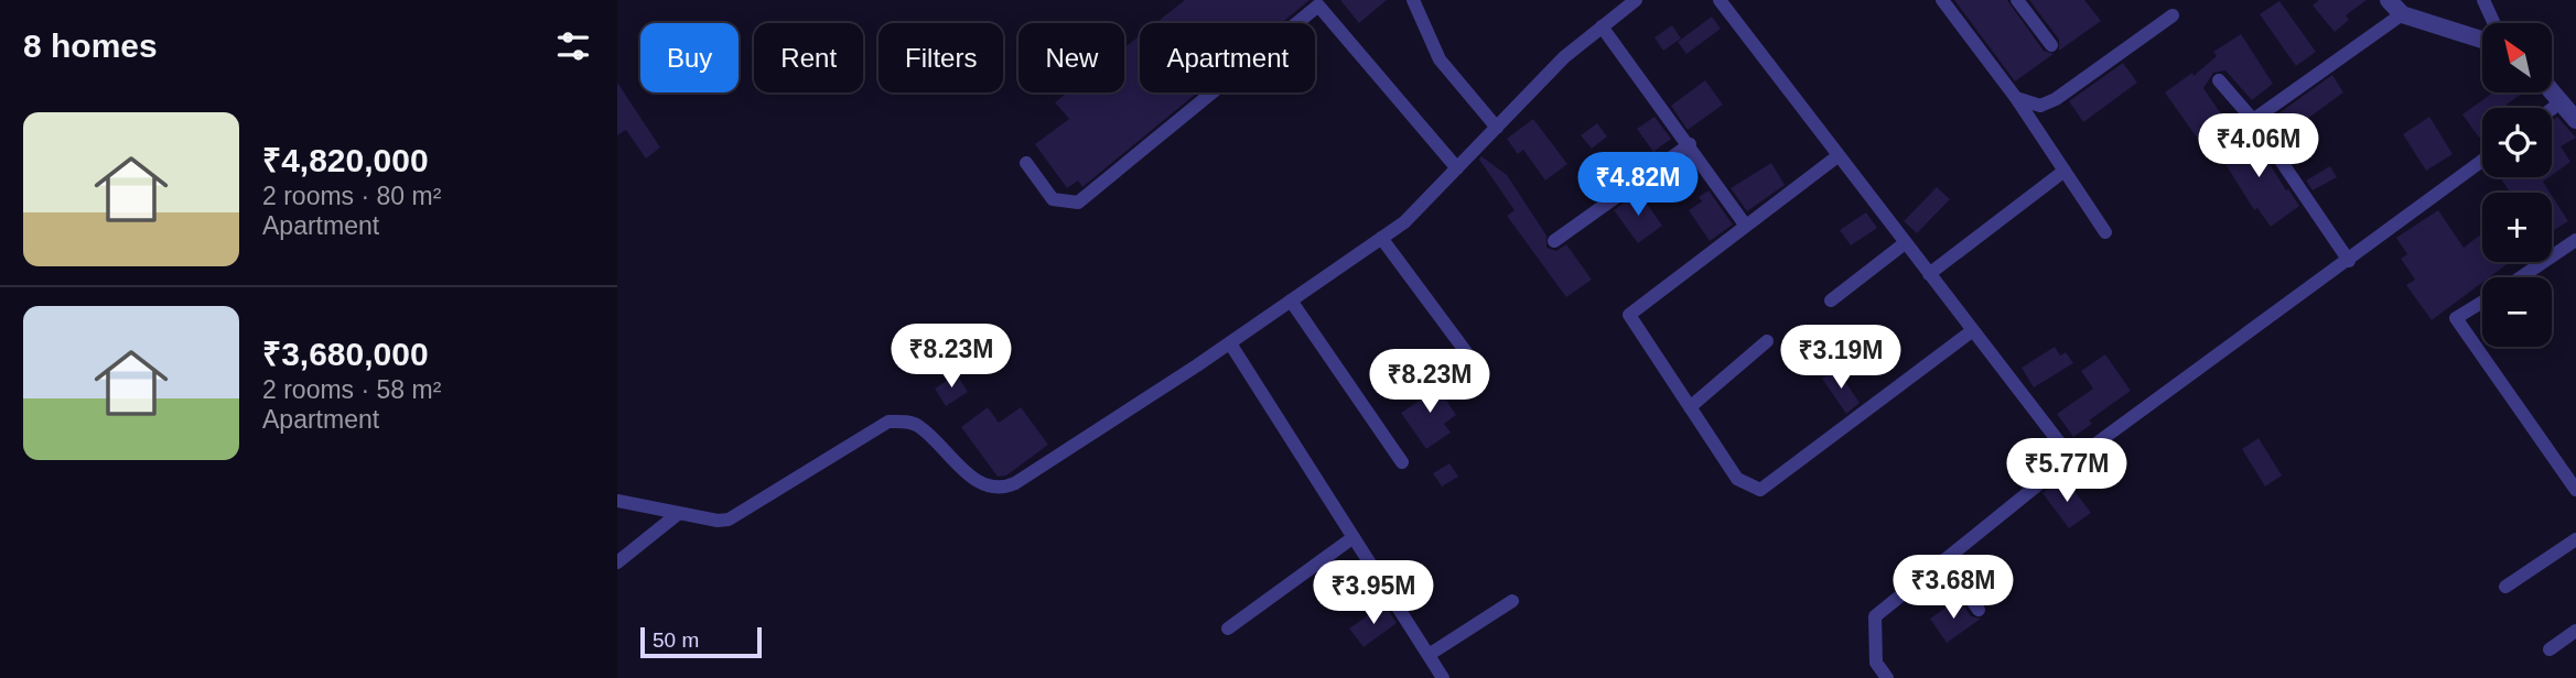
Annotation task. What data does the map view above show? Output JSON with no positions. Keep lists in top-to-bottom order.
{
  "scale_bar": "50 m",
  "north": "top left",
  "page": {
    "heading": "8 homes",
    "map_buttons": ["+", "−"],
    "chip": [
      "Buy",
      "Rent",
      "Filters",
      "New",
      "Apartment"
    ],
    "list": [
      {
        "name": "₹4,820,000",
        "note": "2 rooms · 80 m² · Apartment"
      },
      {
        "name": "₹3,680,000",
        "note": "2 rooms · 58 m² · Apartment"
      }
    ],
    "price": [
      "₹4.06M",
      "₹4.82M",
      "₹8.23M",
      "₹3.19M",
      "₹8.23M",
      "₹5.77M",
      "₹3.68M",
      "₹3.95M"
    ],
    "scale": "50 m"
  }
}
